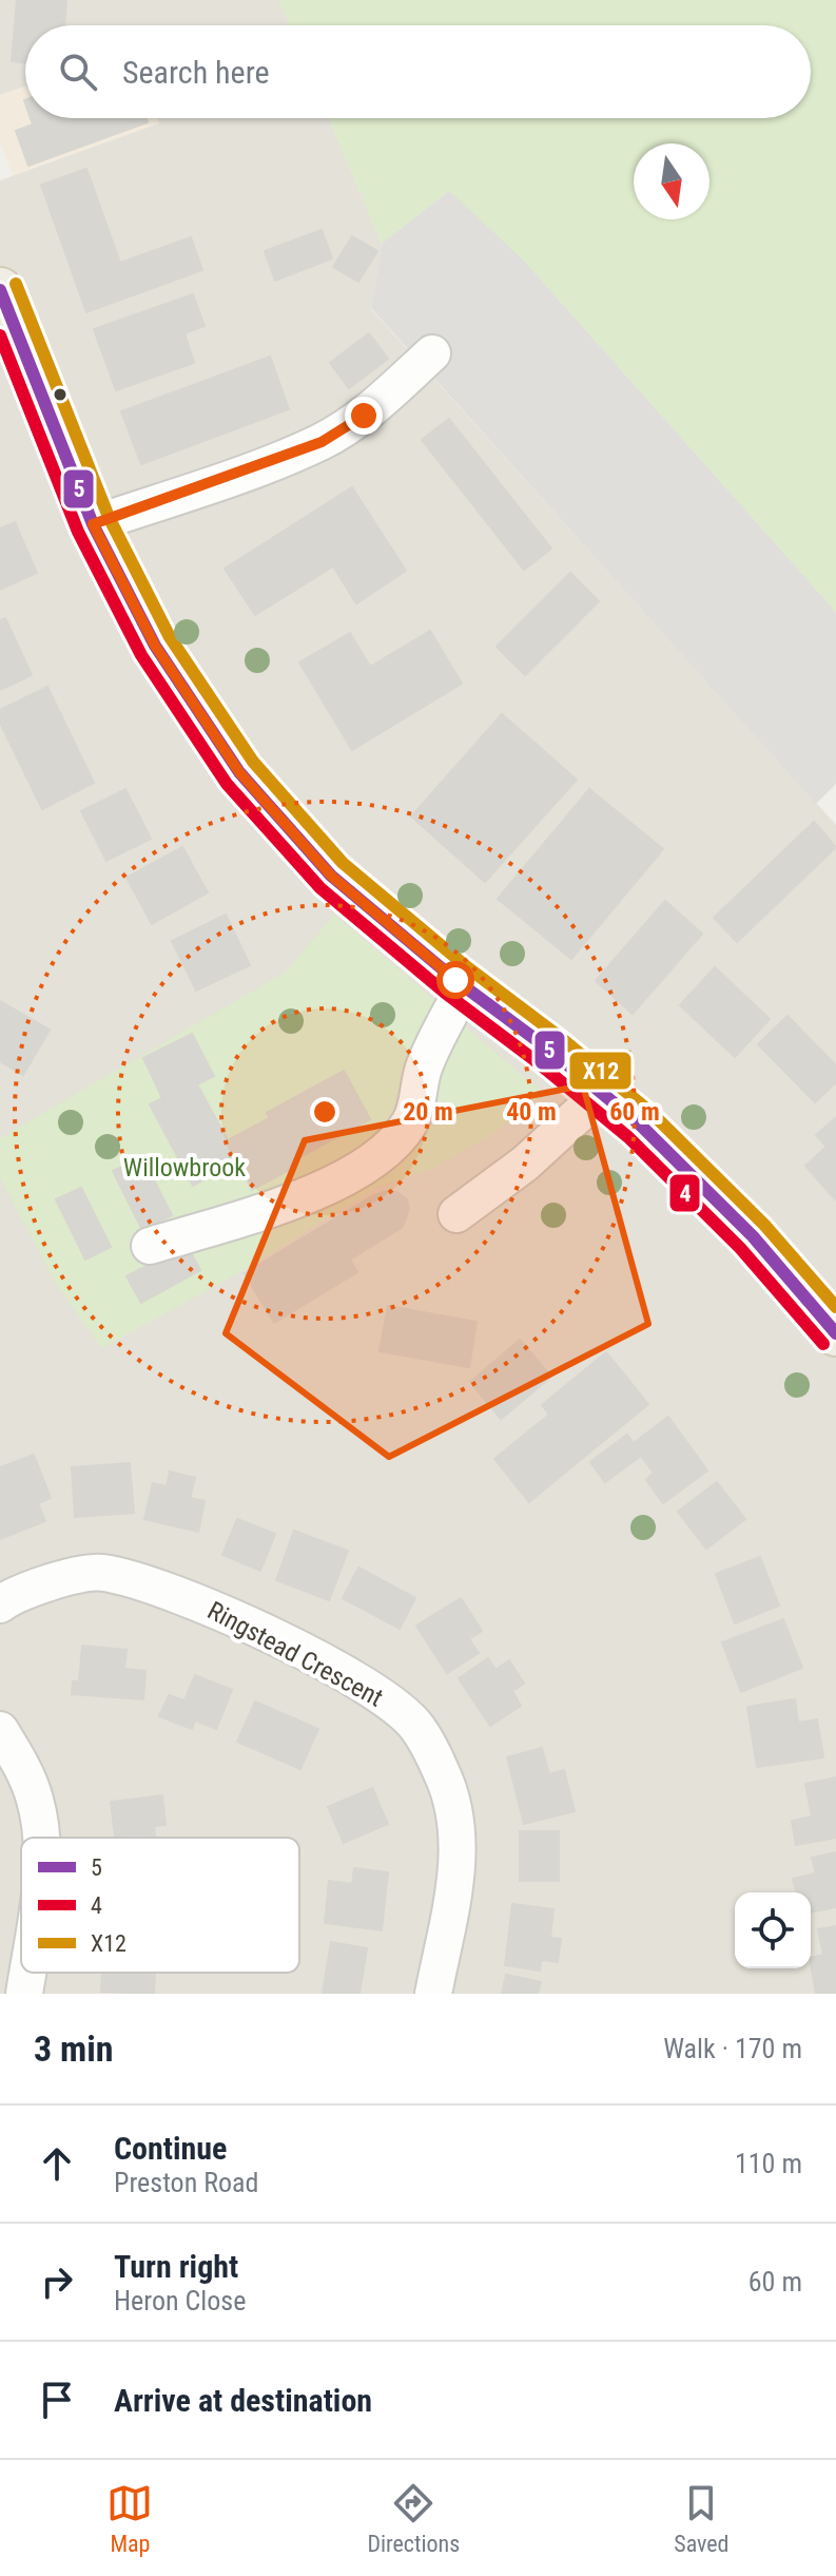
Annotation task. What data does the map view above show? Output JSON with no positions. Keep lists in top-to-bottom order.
{
  "streets": {
    "street": ["Ringstead Crescent"]
  },
  "parks": ["Willowbrook"],
  "lines": ["transit line X12", "transit line 5", "transit line 4"],
  "legend": ["5", "4", "X12"],
  "north": "bottom",
  "page": {
    "search": "Search here",
    "heading": ["3 min", "Walk · 170 m"],
    "list": [
      ["Continue", "Preston Road", "110 m"],
      ["Turn right", "Heron Close", "60 m"],
      "Arrive at destination"
    ],
    "nav": ["Map", "Directions", "Saved"]
  },
  "rings": ["20 m", "40 m", "60 m"]
}
